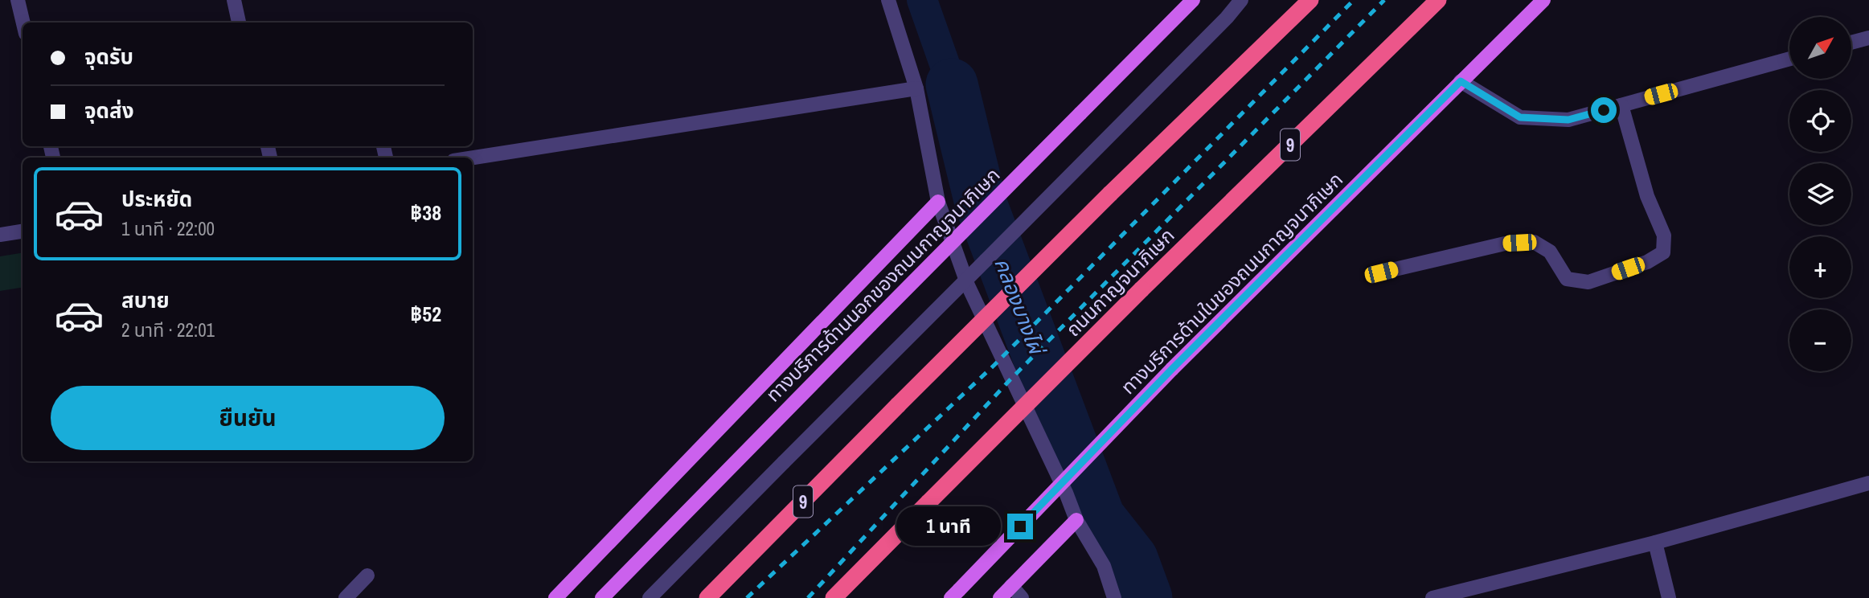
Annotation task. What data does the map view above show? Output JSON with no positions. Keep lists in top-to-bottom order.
{
  "streets": {
    "highway": ["9", "ถนนกาญจนาภิเษก"],
    "main road": ["ทางบริการด้านในของถนนกาญจนาภิเษก", "ทางบริการด้านนอกของถนนกาญจนาภิเษก"]
  },
  "water": ["คลองบางไผ่"],
  "north": "top right",
  "page": {
    "map_buttons": ["+", "−"],
    "banner": ["จุดรับ", "จุดส่ง"],
    "list": [
      {
        "name": "ประหยัด",
        "note": "1 นาที · 22:00",
        "value": "฿38"
      },
      {
        "name": "สบาย",
        "note": "2 นาที · 22:01",
        "value": "฿52"
      }
    ],
    "buttons": "ยืนยัน",
    "bubble": "1 นาที"
  }
}
